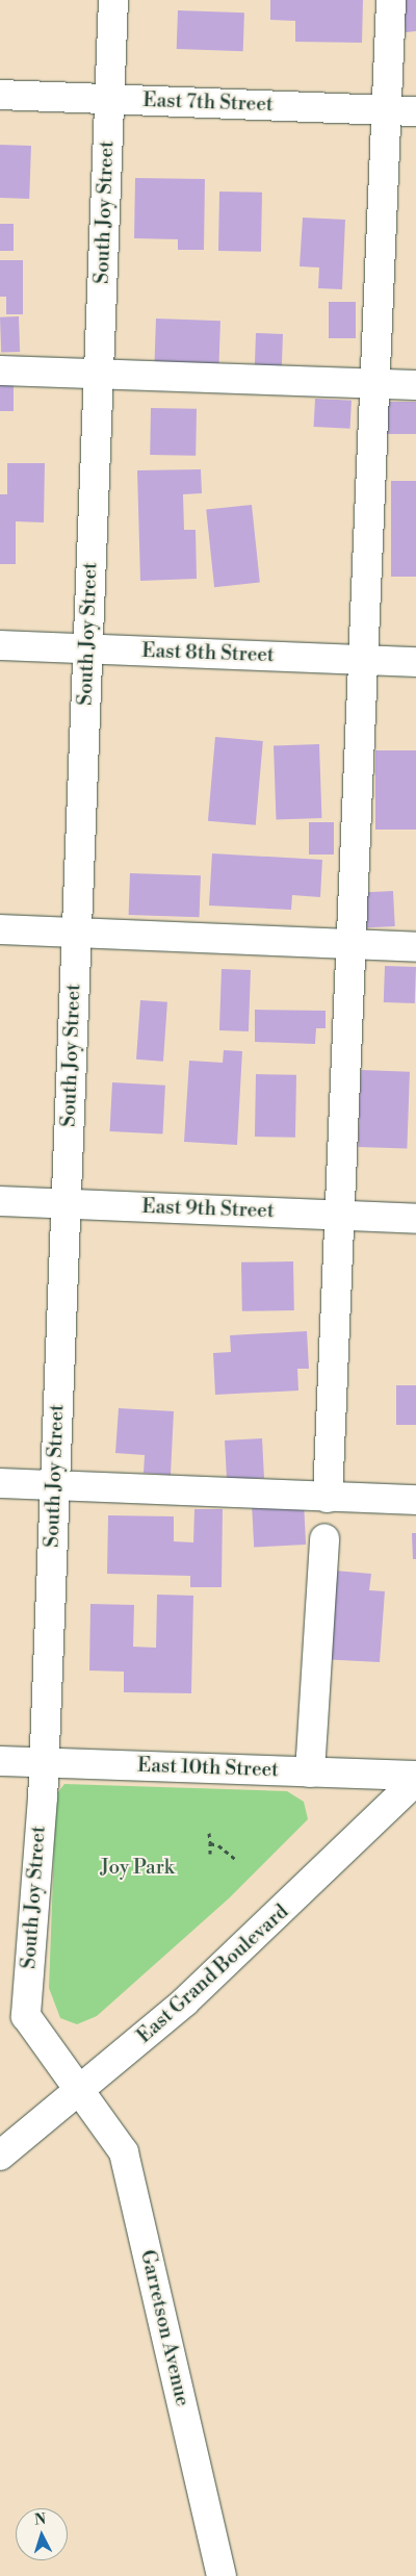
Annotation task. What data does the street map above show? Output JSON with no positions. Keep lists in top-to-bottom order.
{
  "streets": {
    "street": [
      "East 7th Street",
      "South Joy Street",
      "East 8th Street",
      "East 9th Street",
      "East 10th Street",
      "East Grand Boulevard",
      "Garretson Avenue"
    ]
  },
  "crossings": [
    ["East 7th Street", "South Joy Street"],
    ["South Joy Street", "East 8th Street"],
    ["South Joy Street", "East 9th Street"],
    ["South Joy Street", "East 10th Street"],
    ["South Joy Street", "East Grand Boulevard"],
    ["South Joy Street", "Garretson Avenue"],
    ["East Grand Boulevard", "Garretson Avenue"]
  ],
  "parks": ["Joy Park"],
  "north": "top"
}
